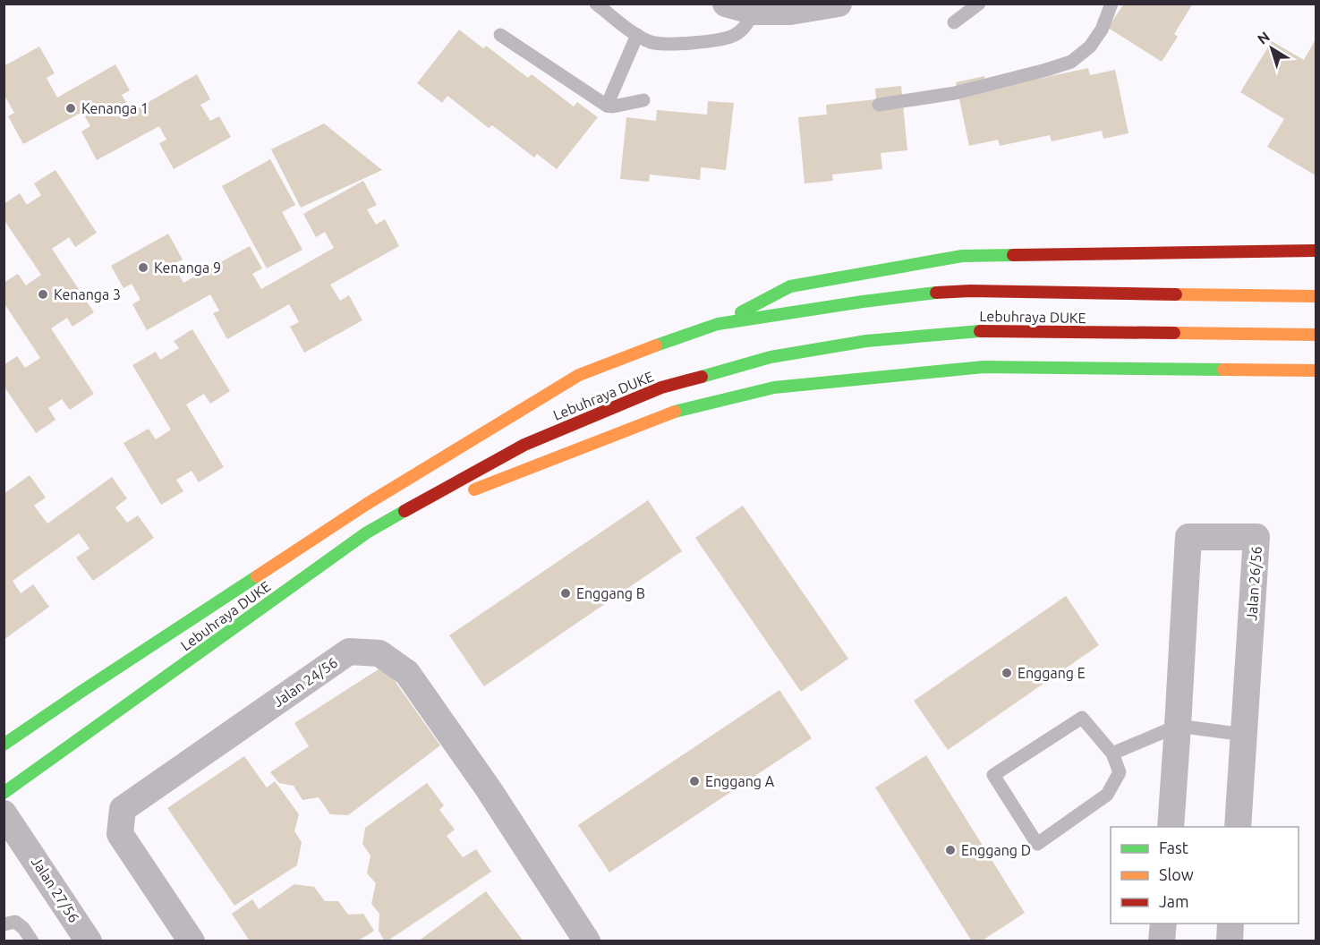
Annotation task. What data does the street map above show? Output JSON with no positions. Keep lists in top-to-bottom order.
{
  "streets": {
    "highway": ["Lebuhraya DUKE"],
    "street": ["Jalan 26/56", "Jalan 24/56", "Jalan 27/56"]
  },
  "places": [
    "Kenanga 1",
    "Kenanga 9",
    "Kenanga 3",
    "Enggang B",
    "Enggang E",
    "Enggang A",
    "Enggang D"
  ],
  "legend": ["Fast", "Slow", "Jam"],
  "north": "top left"
}
